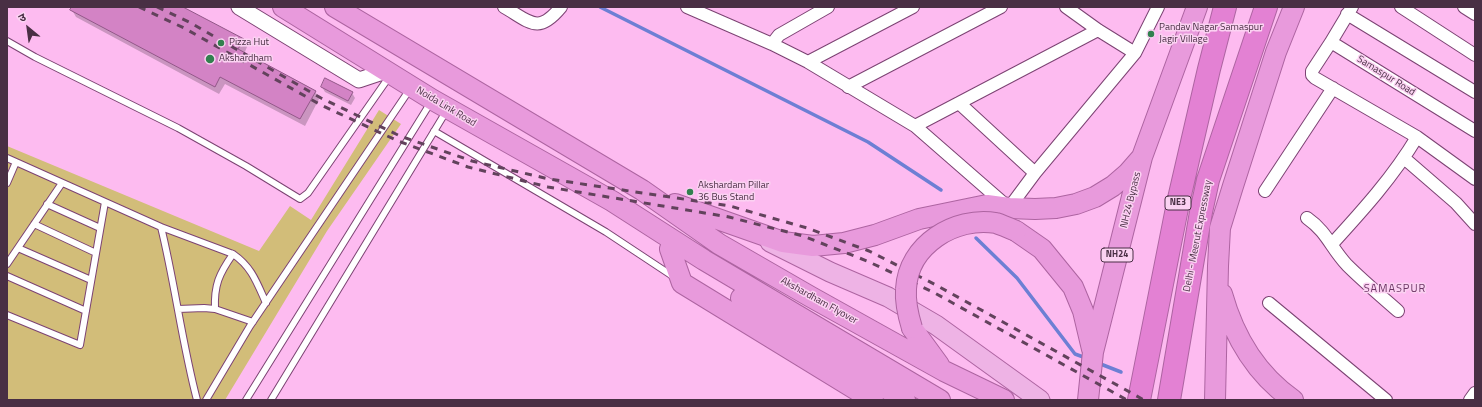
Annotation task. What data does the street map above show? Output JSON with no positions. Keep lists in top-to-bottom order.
{
  "streets": {
    "highway": [
      "Noida Link Road",
      "NH24 Bypass",
      "NE3",
      "Delhi - Meerut Expressway",
      "NH24",
      "Akshardham Flyover"
    ],
    "street": ["Samaspur Road"]
  },
  "districts": ["SAMASPUR"],
  "places": [
    "Pandav Nagar Samaspur Jagir Village",
    "Pizza Hut",
    "Akshardham",
    "Akshardam Pillar 36 Bus Stand"
  ],
  "north": "top left"
}
